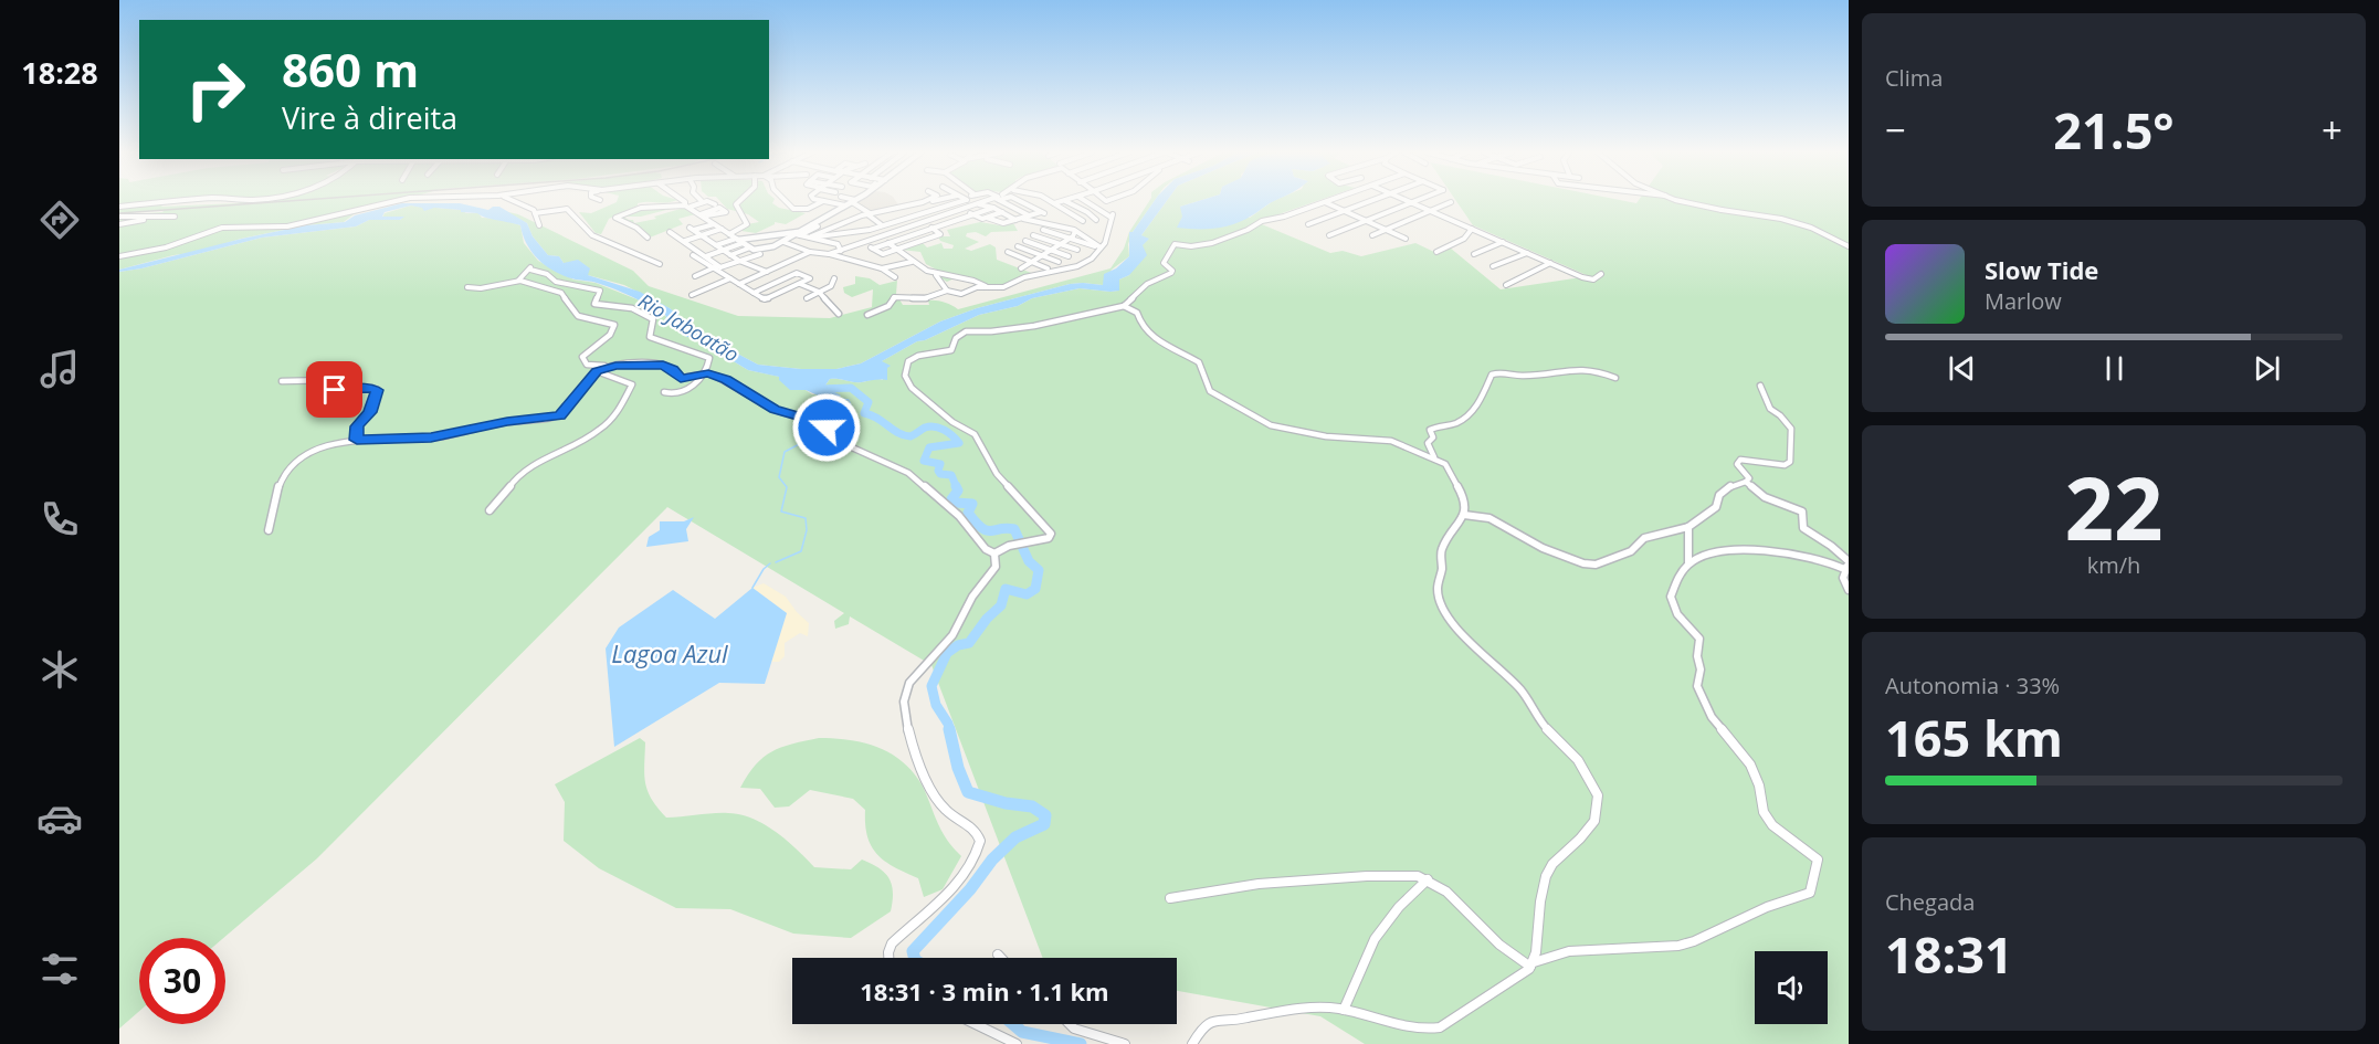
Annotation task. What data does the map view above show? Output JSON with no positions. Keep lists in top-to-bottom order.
{
  "water": ["Rio Jaboatão", "Lagoa Azul"],
  "page": {
    "tabs": "18:28",
    "tile": [
      "Clima",
      ["22", "km/h"],
      ["Autonomia · 33%", "165 km"],
      ["Chegada", "18:31"]
    ],
    "turn": ["860 m", "Vire à direita"],
    "heat": ["−", "21.5°", "+"],
    "song": ["Slow Tide", "Marlow"],
    "limit": "30",
    "trip": "18:31 · 3 min · 1.1 km"
  }
}
